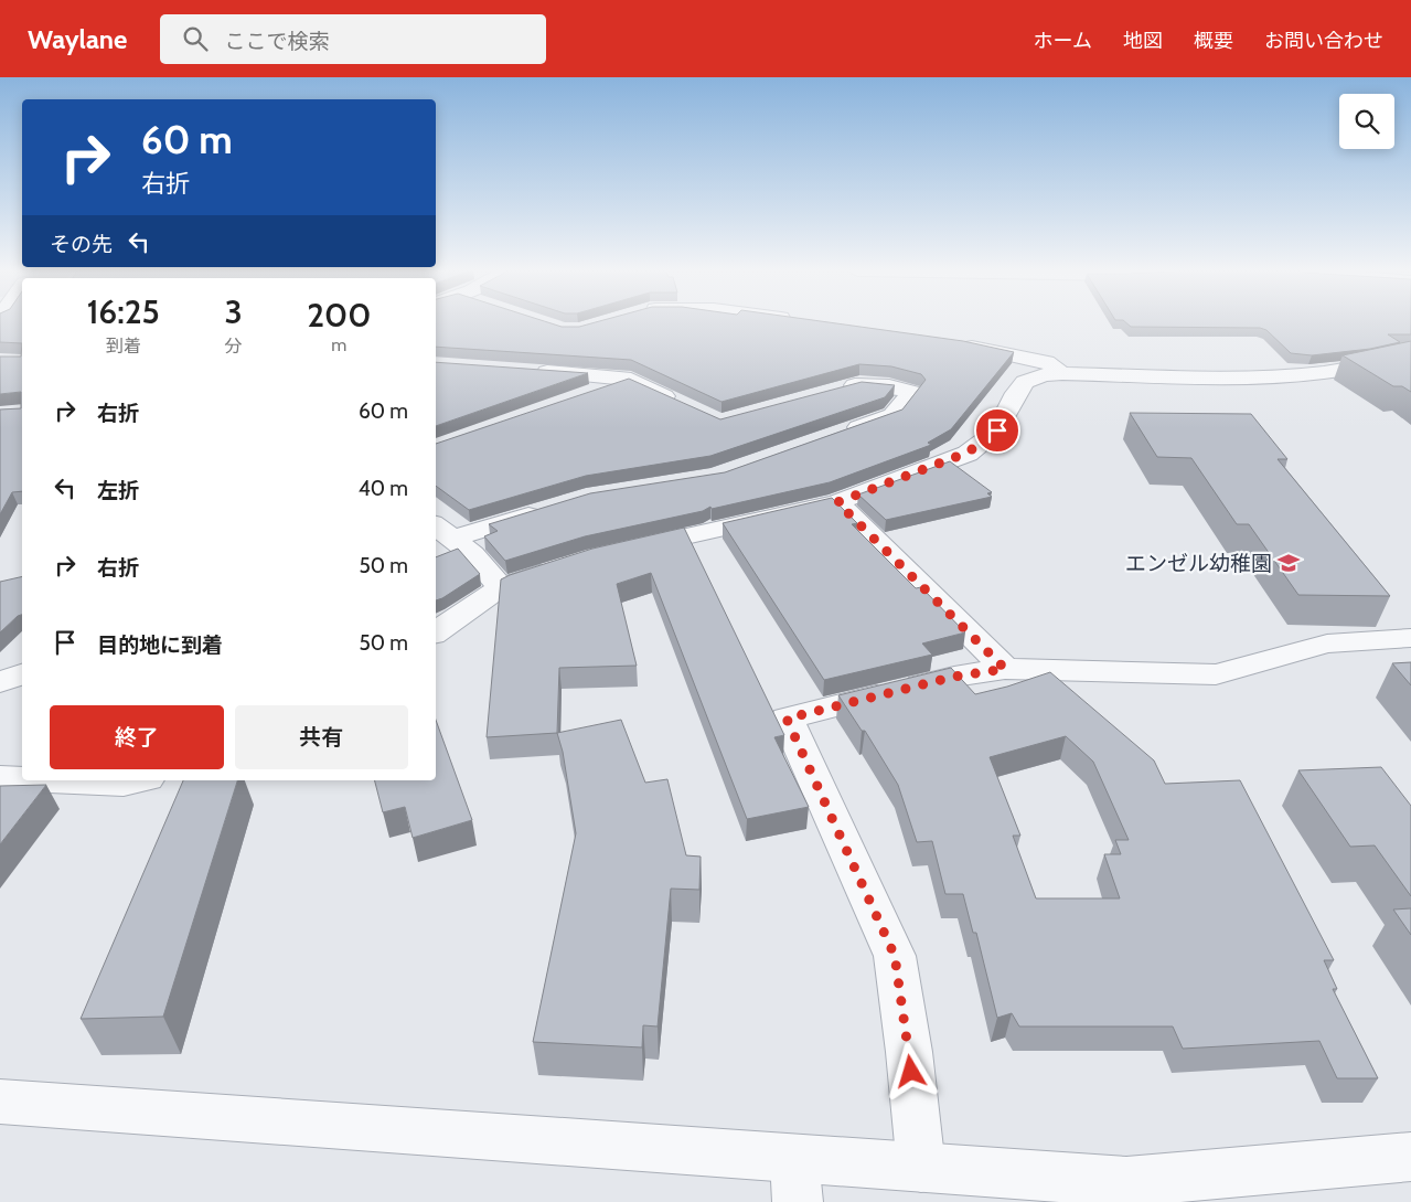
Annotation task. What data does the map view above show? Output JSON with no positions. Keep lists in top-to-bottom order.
{
  "places": {
    "school or university": ["エンゼル幼稚園"]
  },
  "page": {
    "header": "Waylane",
    "search": "ここで検索",
    "nav": [
      "ホーム",
      "地図",
      "概要",
      "お問い合わせ"
    ],
    "turn": ["60 m", "右折"],
    "then": "その先",
    "eta": [
      "16:25",
      "到着",
      "3",
      "分",
      "200",
      "m"
    ],
    "list": [
      {
        "name": "右折",
        "value": "60 m"
      },
      {
        "name": "左折",
        "value": "40 m"
      },
      {
        "name": "右折",
        "value": "50 m"
      },
      {
        "name": "目的地に到着",
        "value": "50 m"
      }
    ],
    "buttons": ["終了", "共有"]
  }
}
